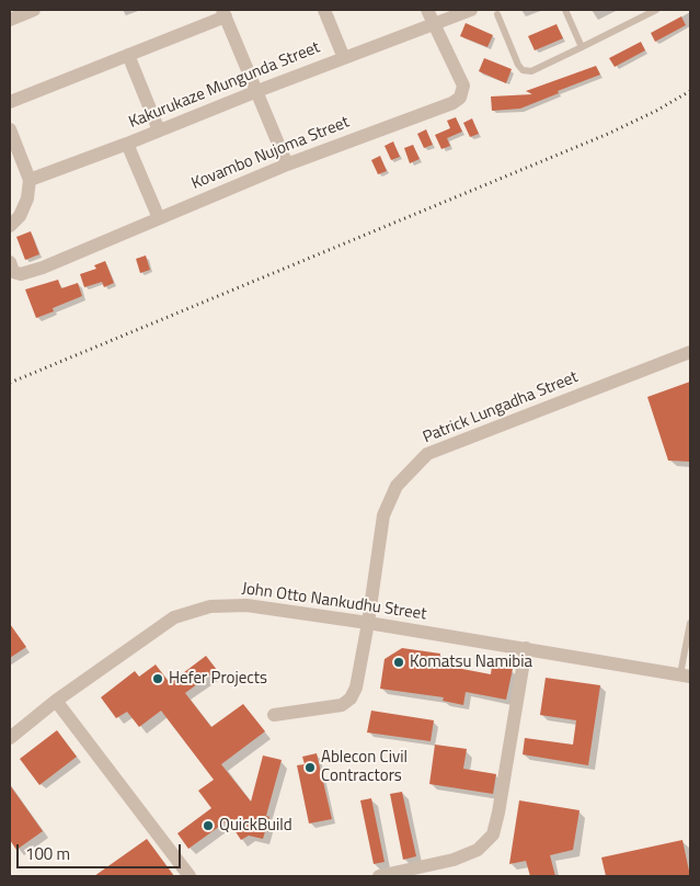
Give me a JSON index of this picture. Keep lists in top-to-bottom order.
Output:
{
  "streets": {
    "street": [
      "Kakurukaze Mungunda Street",
      "Kovambo Nujoma Street",
      "Patrick Lungadha Street",
      "John Otto Nankudhu Street"
    ]
  },
  "crossings": [
    ["Kakurukaze Mungunda Street", "Kovambo Nujoma Street"],
    ["Patrick Lungadha Street", "John Otto Nankudhu Street"]
  ],
  "places": [
    "Komatsu Namibia",
    "Hefer Projects",
    "Ablecon Civil Contractors",
    "QuickBuild"
  ],
  "scale_bar": "100 m"
}
